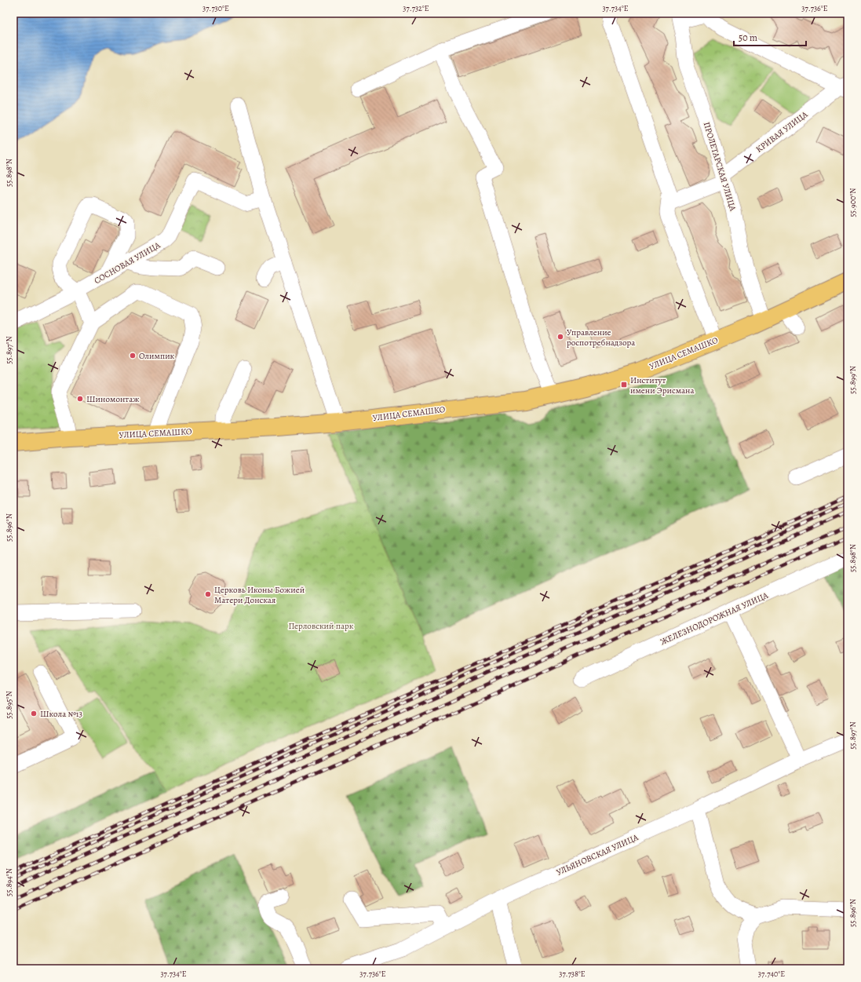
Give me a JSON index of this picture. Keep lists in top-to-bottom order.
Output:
{
  "streets": {
    "main road": ["УЛИЦА СЕМАШКО"],
    "street": [
      "КРИВАЯ УЛИЦА",
      "ПРОЛЕТАРСКАЯ УЛИЦА",
      "СОСНОВАЯ УЛИЦА",
      "ЖЕЛЕЗНОДОРОЖНАЯ УЛИЦА",
      "УЛЬЯНОВСКАЯ УЛИЦА"
    ]
  },
  "crossings": [
    ["КРИВАЯ УЛИЦА", "ПРОЛЕТАРСКАЯ УЛИЦА"],
    ["ПРОЛЕТАРСКАЯ УЛИЦА", "УЛИЦА СЕМАШКО"]
  ],
  "parks": ["Перловский парк"],
  "places": {
    "other": [
      "Управление роспотребнадзора",
      "Олимпик",
      "Шиномонтаж",
      "Церковь Иконы Божией Матери Донская",
      "Школа №13"
    ],
    "transit": ["Институт имени Эрисмана"]
  },
  "scale_bar": "50 m",
  "coordinates": [
    "37.730°E",
    "37.732°E",
    "37.734°E",
    "37.736°E",
    "55.898°N",
    "55.900°N",
    "55.897°N",
    "55.899°N",
    "55.896°N",
    "55.895°N",
    "55.894°N",
    "37.738°E",
    "37.740°E"
  ]
}
